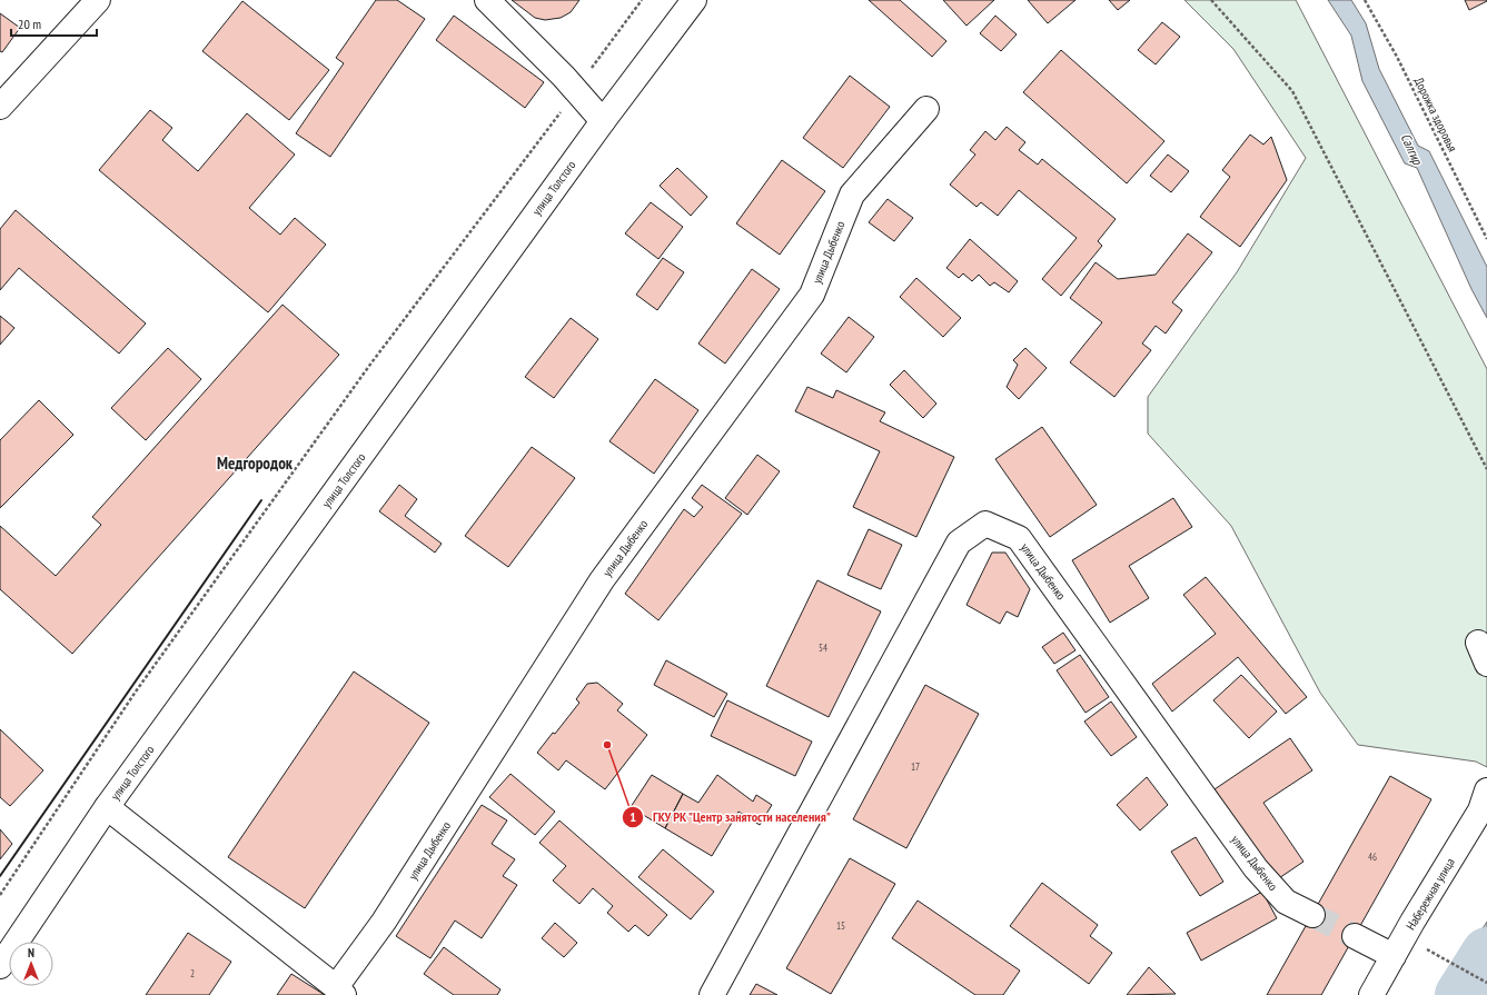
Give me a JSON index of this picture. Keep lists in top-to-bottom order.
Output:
{
  "streets": {
    "street": ["улица Толстого", "улица Дыбенко", "Набережная улица"],
    "path": ["Дорожка здоровья"]
  },
  "districts": ["Медгородок"],
  "water": ["Салгир"],
  "places": ["ГКУ РК \"Центр занятости населения\""],
  "house_numbers": [
    "54",
    "17",
    "46",
    "15",
    "2"
  ],
  "scale_bar": "20 m",
  "north": "top"
}
